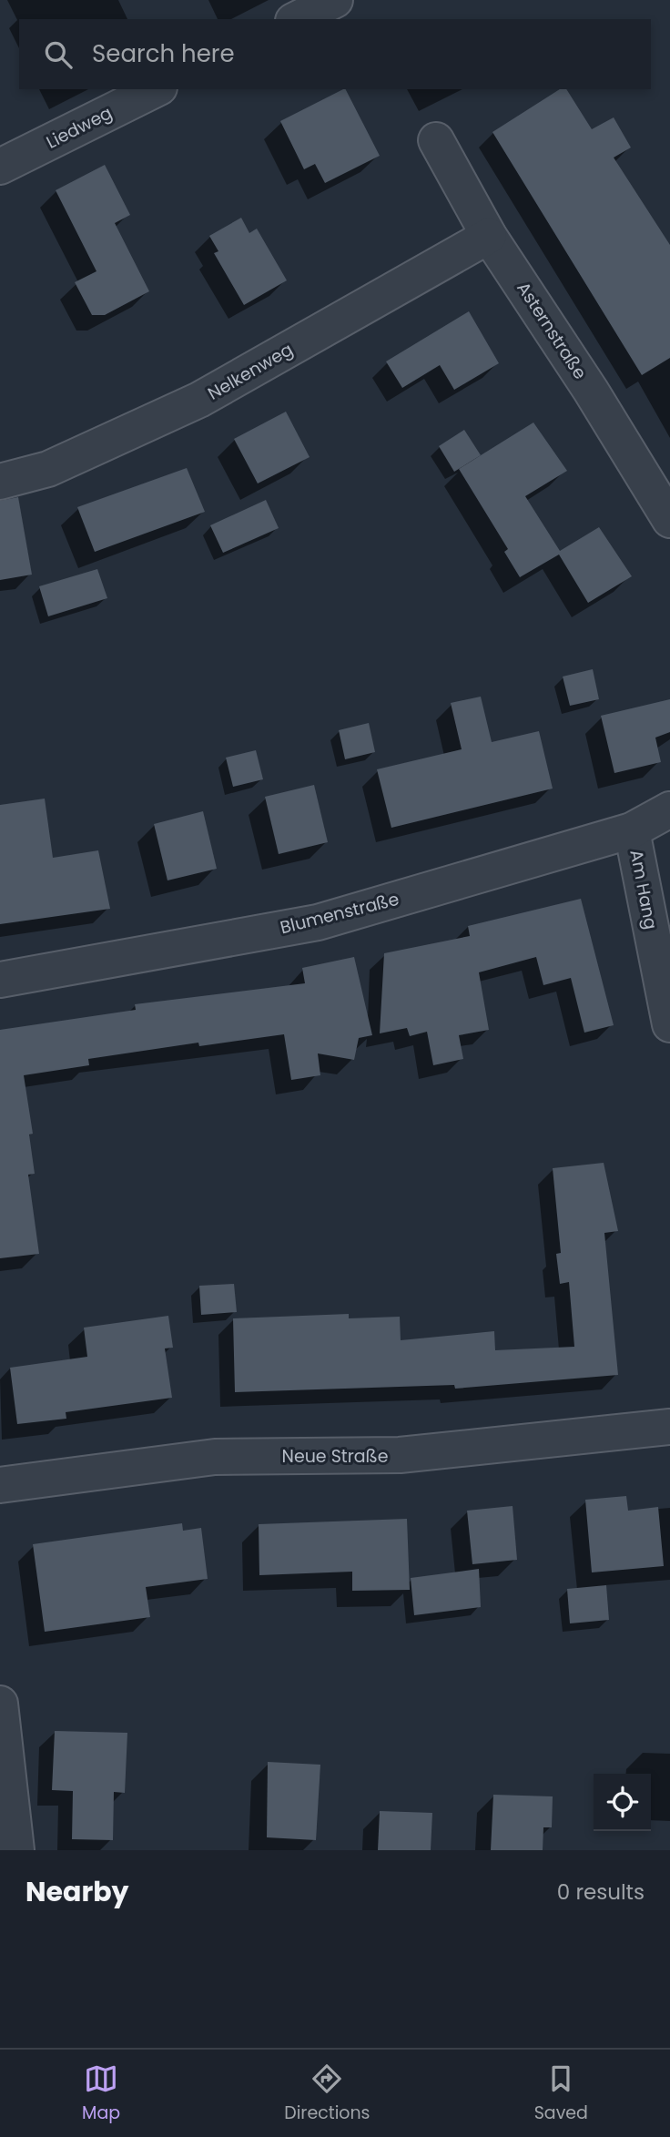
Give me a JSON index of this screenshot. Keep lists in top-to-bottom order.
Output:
{
  "streets": {
    "street": [
      "Liedweg",
      "Asternstraße",
      "Nelkenweg",
      "Am Hang",
      "Blumenstraße",
      "Neue Straße"
    ]
  },
  "crossings": [
    ["Asternstraße", "Nelkenweg"],
    ["Am Hang", "Blumenstraße"]
  ],
  "page": {
    "search": "Search here",
    "heading": ["Nearby", "0 results"],
    "nav": ["Map", "Directions", "Saved"]
  }
}
